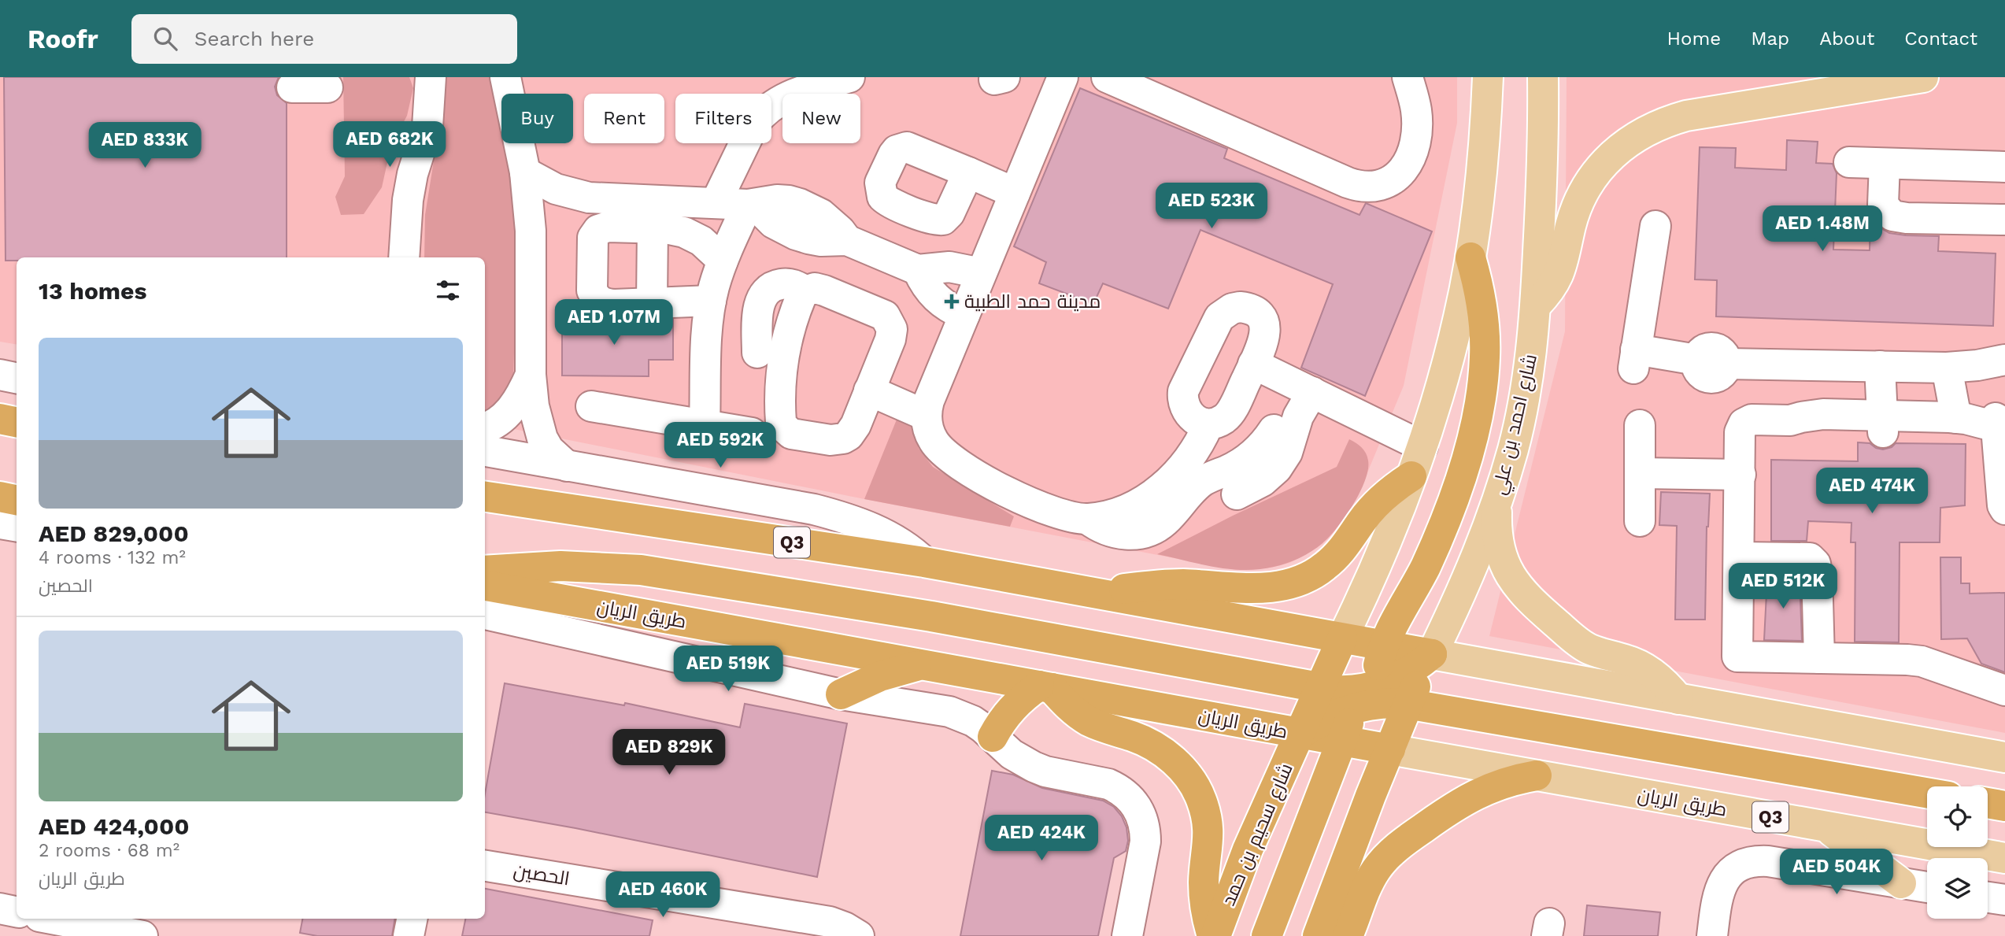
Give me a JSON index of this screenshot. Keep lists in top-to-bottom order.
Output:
{
  "streets": {
    "highway": [
      "شارع احمد بن علي",
      "Q3",
      "طريق الريان",
      "شارع سحيم بن حمد"
    ],
    "street": ["الحصين"]
  },
  "crossings": [
    ["شارع احمد بن علي", "Q3"],
    ["شارع احمد بن علي", "طريق الريان"],
    ["طريق الريان", "شارع سحيم بن حمد"]
  ],
  "places": {
    "health": ["مدينة حمد الطبية"]
  },
  "page": {
    "header": "Roofr",
    "search": "Search here",
    "nav": [
      "Home",
      "Map",
      "About",
      "Contact"
    ],
    "chip": [
      "Buy",
      "Rent",
      "Filters",
      "New"
    ],
    "price": [
      "AED 682K",
      "AED 833K",
      "AED 523K",
      "AED 1.48M",
      "AED 1.07M",
      "AED 592K",
      "AED 474K",
      "AED 512K",
      "AED 519K",
      "AED 829K",
      "AED 424K",
      "AED 504K",
      "AED 460K"
    ],
    "heading": "13 homes",
    "list": [
      {
        "name": "AED 829,000",
        "note": "4 rooms · 132 m² · الحصين"
      },
      {
        "name": "AED 424,000",
        "note": "2 rooms · 68 m² · طريق الريان"
      }
    ]
  }
}
